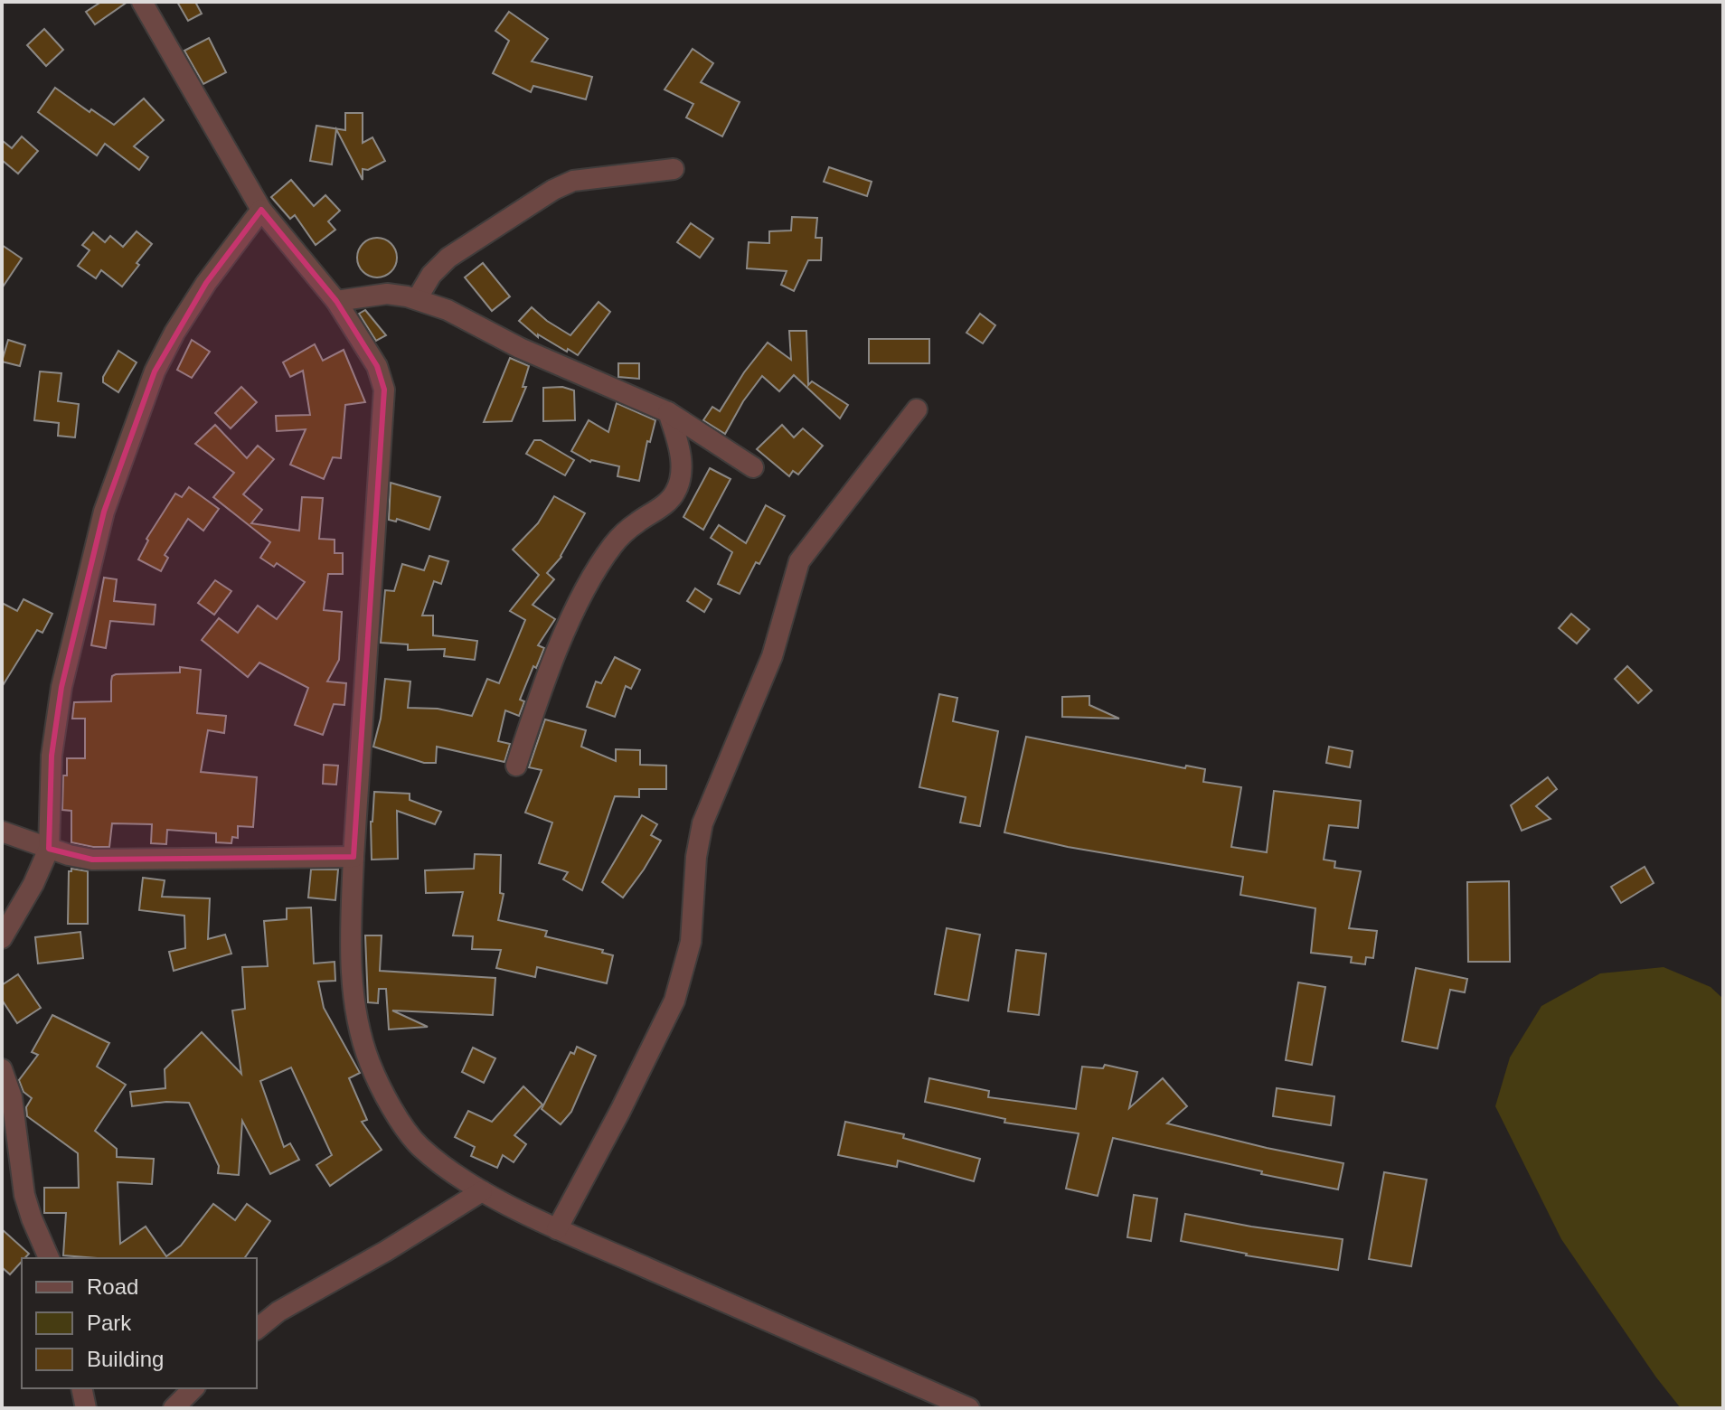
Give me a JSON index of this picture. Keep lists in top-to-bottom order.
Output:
{
  "legend": ["Road", "Park", "Building"]
}
